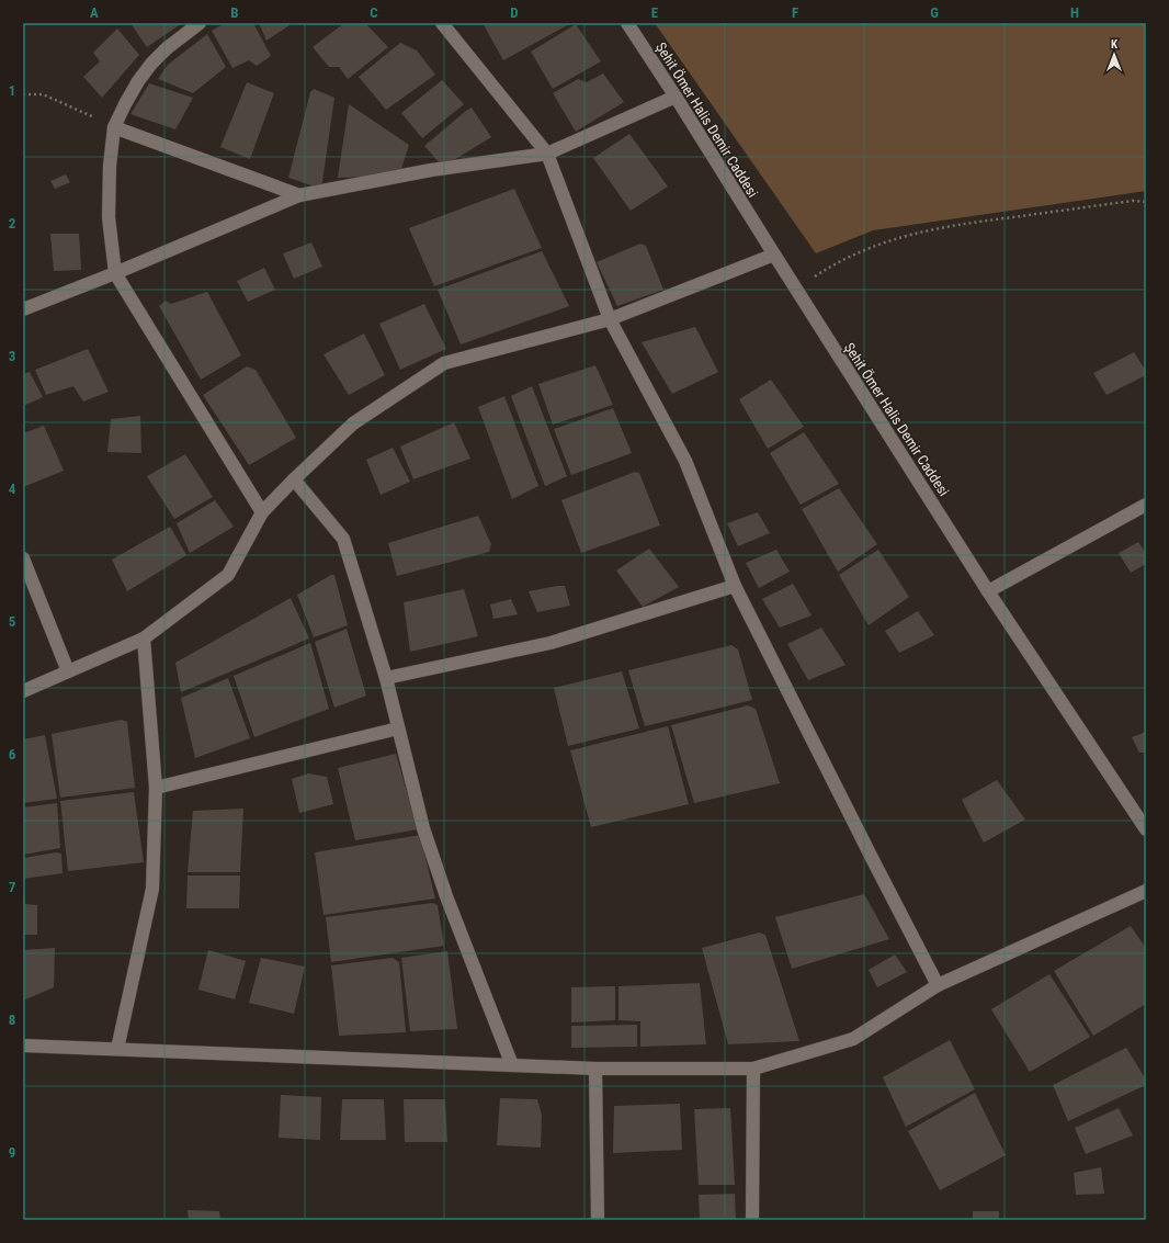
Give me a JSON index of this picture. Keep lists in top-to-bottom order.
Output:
{
  "streets": {
    "street": ["Şehit Ömer Halis Demir Caddesi"]
  },
  "north": "top",
  "grid": {
    "columns": [
      "A",
      "B",
      "C",
      "D",
      "E",
      "F",
      "G",
      "H"
    ],
    "rows": [
      "1",
      "2",
      "3",
      "4",
      "5",
      "6",
      "7",
      "8",
      "9"
    ]
  }
}
